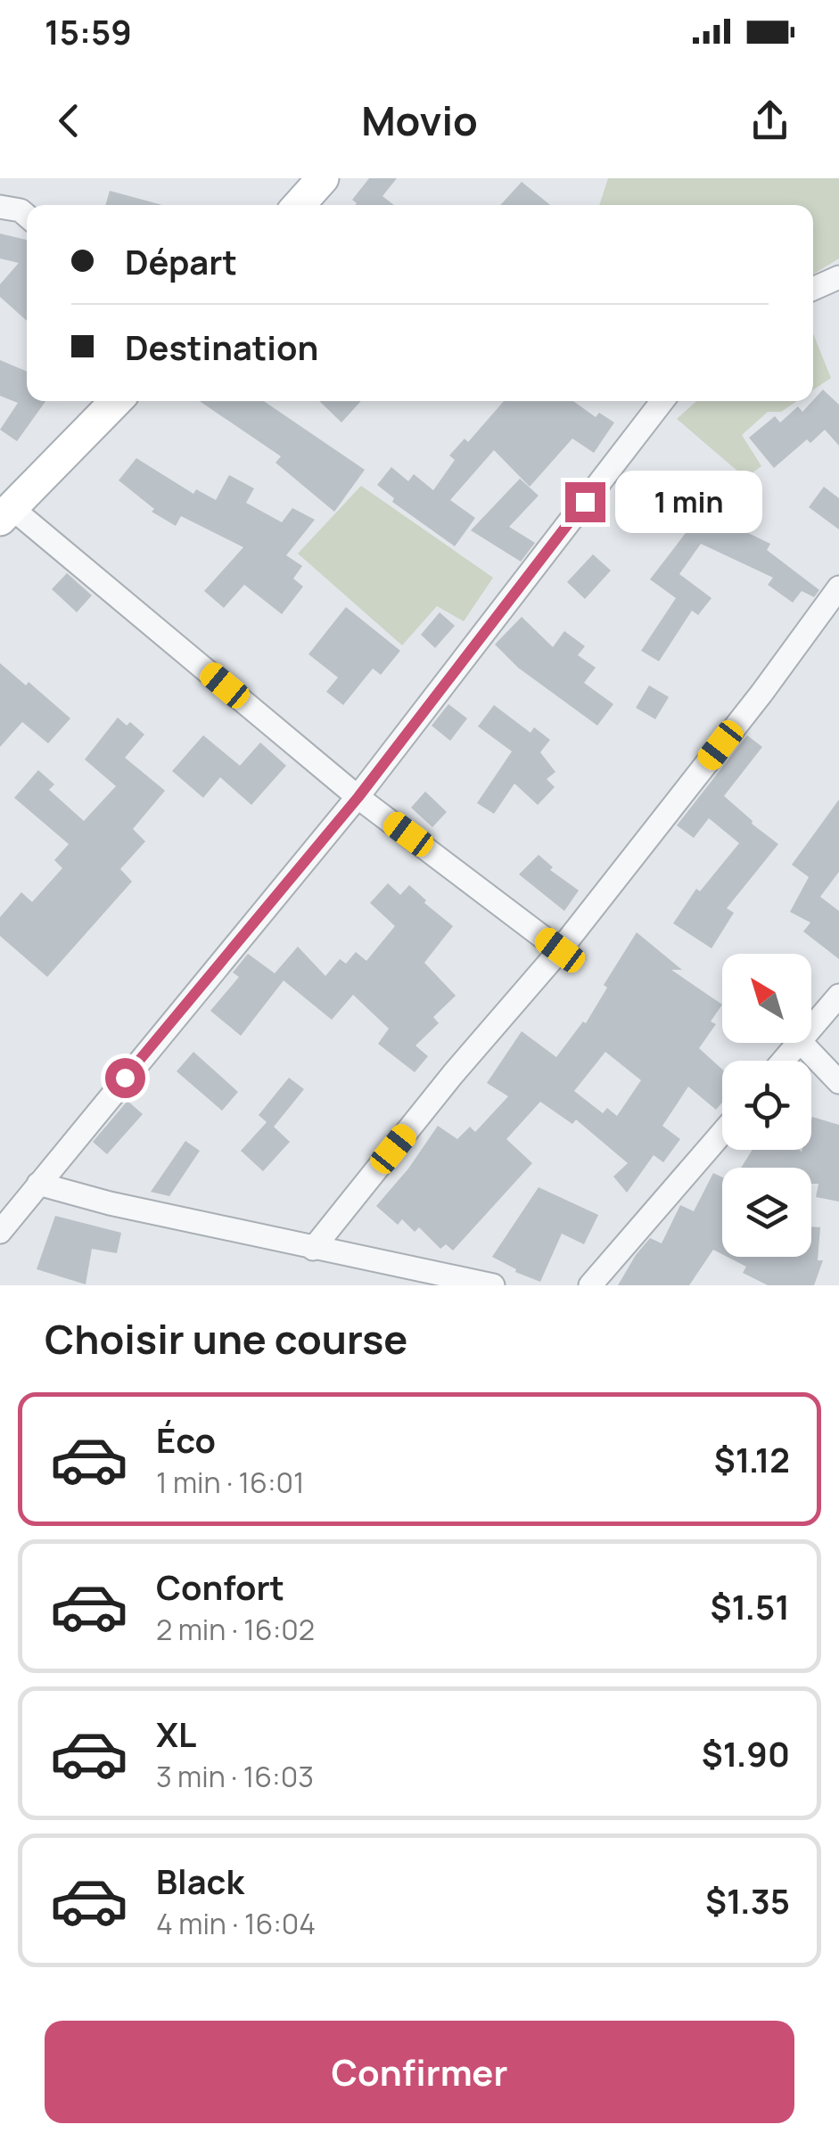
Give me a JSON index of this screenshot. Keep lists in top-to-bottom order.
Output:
{
  "north": "top left",
  "page": {
    "status": "15:59",
    "header": "Movio",
    "banner": ["Départ", "Destination"],
    "bubble": "1 min",
    "heading": "Choisir une course",
    "list": [
      {
        "name": "Éco",
        "note": "1 min · 16:01",
        "value": "$1.12"
      },
      {
        "name": "Confort",
        "note": "2 min · 16:02",
        "value": "$1.51"
      },
      {
        "name": "XL",
        "note": "3 min · 16:03",
        "value": "$1.90"
      },
      {
        "name": "Black",
        "note": "4 min · 16:04",
        "value": "$1.35"
      }
    ],
    "buttons": "Confirmer"
  }
}
